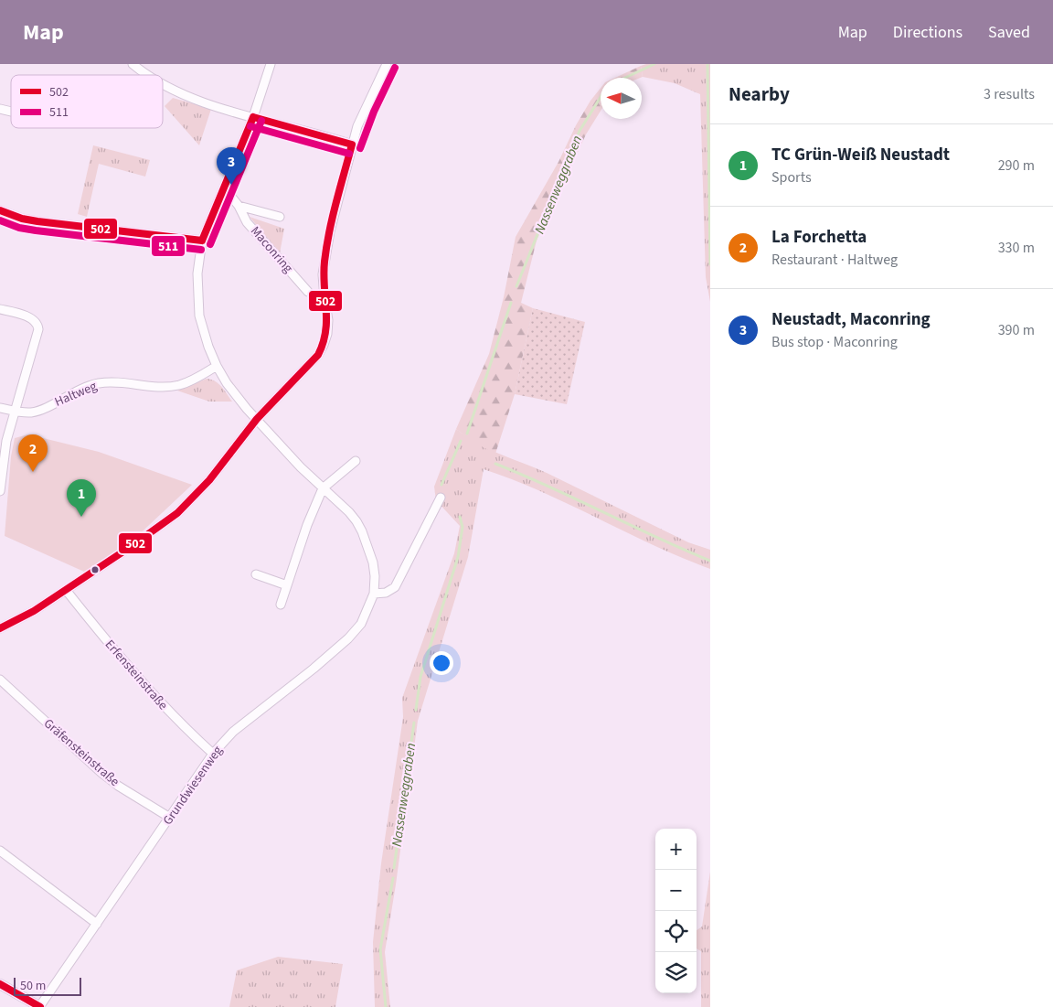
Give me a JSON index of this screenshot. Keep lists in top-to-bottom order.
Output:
{
  "streets": {
    "street": [
      "Maconring",
      "Haltweg",
      "Erfensteinstraße",
      "Gräfensteinstraße",
      "Grundwiesenweg"
    ]
  },
  "crossings": [
    ["Haltweg", "Grundwiesenweg"],
    ["Erfensteinstraße", "Grundwiesenweg"],
    ["Gräfensteinstraße", "Grundwiesenweg"]
  ],
  "water": ["Nassenweggraben"],
  "lines": ["transit line 511", "transit line 502"],
  "legend": ["502", "511"],
  "scale_bar": "50 m",
  "north": "left",
  "page": {
    "header": "Map",
    "nav": ["Map", "Directions", "Saved"],
    "heading": ["Nearby", "3 results"],
    "list": [
      {
        "mark": "1",
        "name": "TC Grün-Weiß Neustadt",
        "note": "Sports",
        "value": "290 m"
      },
      {
        "mark": "2",
        "name": "La Forchetta",
        "note": "Restaurant · Haltweg",
        "value": "330 m"
      },
      {
        "mark": "3",
        "name": "Neustadt, Maconring",
        "note": "Bus stop · Maconring",
        "value": "390 m"
      }
    ],
    "pins": ["3", "2", "1"],
    "map_buttons": ["+", "−"],
    "scale": "50 m"
  }
}
